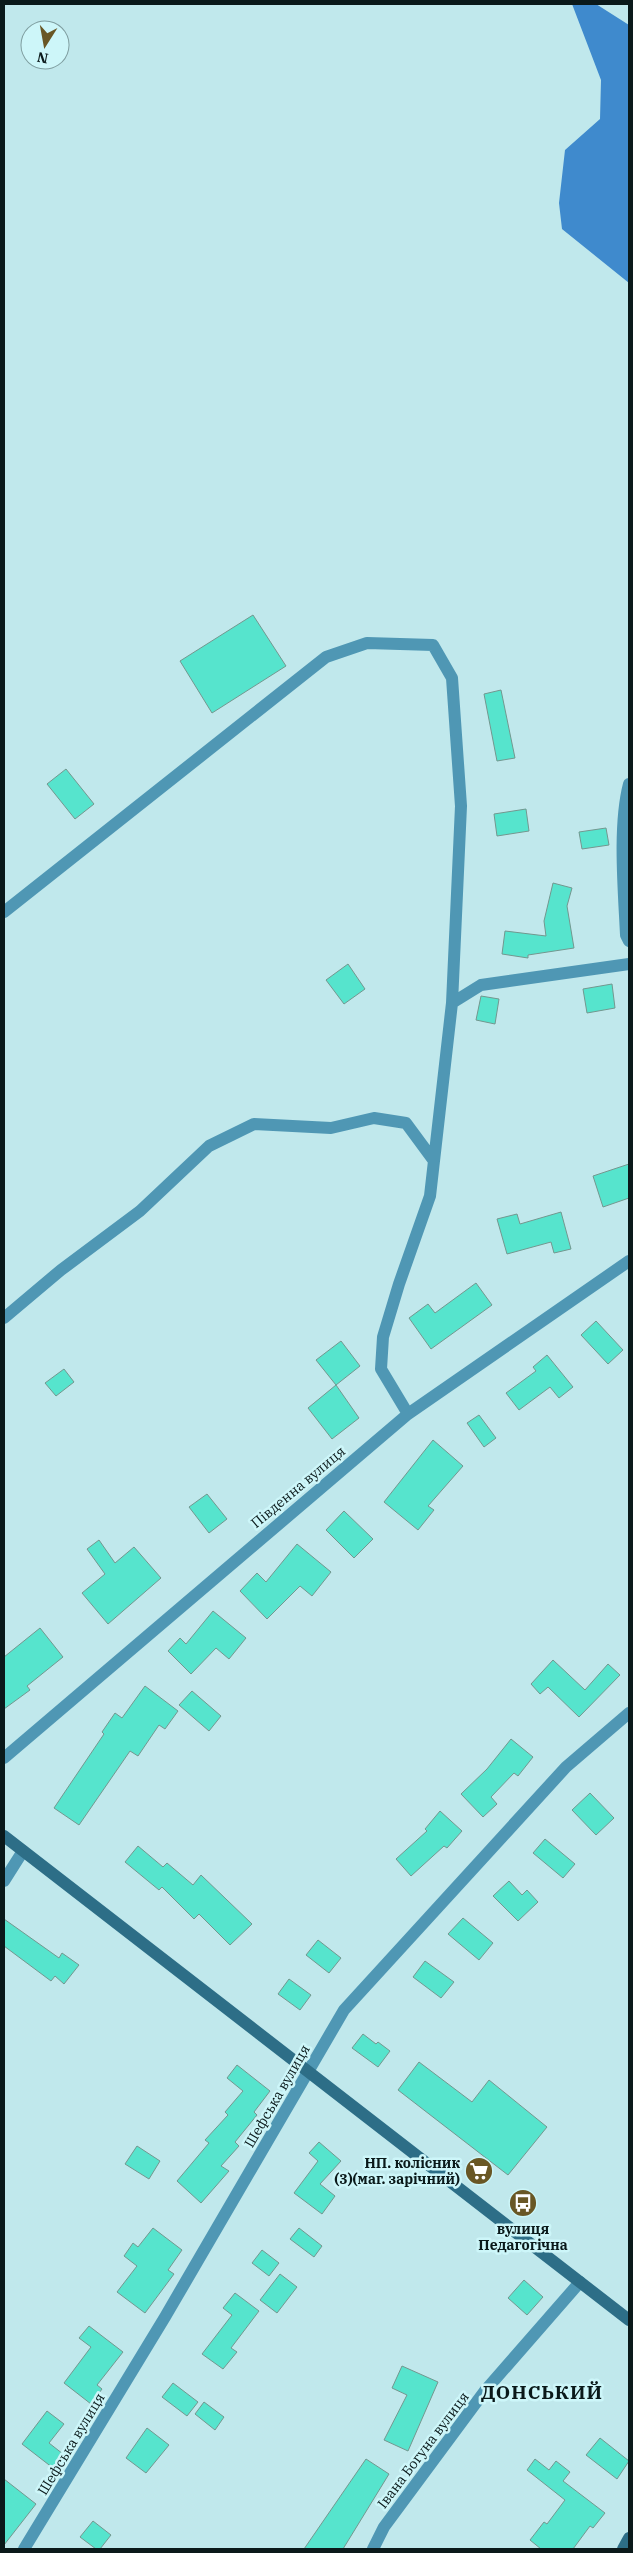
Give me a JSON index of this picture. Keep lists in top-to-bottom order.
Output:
{
  "streets": {
    "street": ["Південна вулиця", "Шефська вулиця", "Івана Богуна вулиця"]
  },
  "districts": ["ДОНСЬКИЙ"],
  "places": {
    "supermarket": ["НП. колісник (3)(маг. зарічний)"],
    "bus stop": ["вулиця Педагогічна"]
  },
  "north": "bottom"
}
